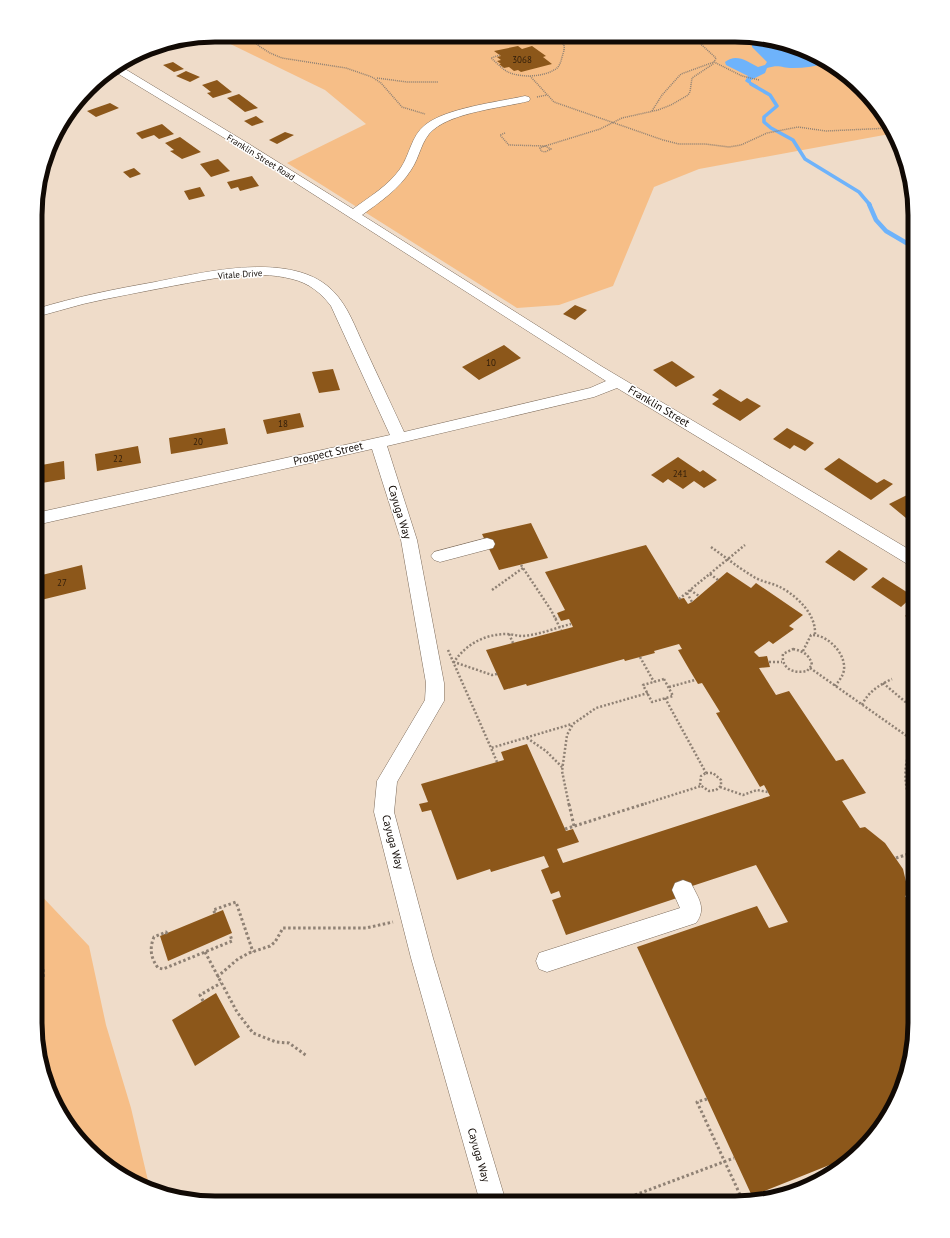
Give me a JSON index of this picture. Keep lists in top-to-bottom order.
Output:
{
  "streets": {
    "street": [
      "Franklin Street Road",
      "Vitale Drive",
      "Franklin Street",
      "Prospect Street",
      "Cayuga Way"
    ]
  },
  "crossings": [
    ["Franklin Street Road", "Franklin Street"],
    ["Vitale Drive", "Prospect Street"],
    ["Franklin Street", "Prospect Street"],
    ["Prospect Street", "Cayuga Way"]
  ],
  "house_numbers": [
    "3068",
    "10",
    "18",
    "20",
    "22",
    "241",
    "27"
  ]
}
